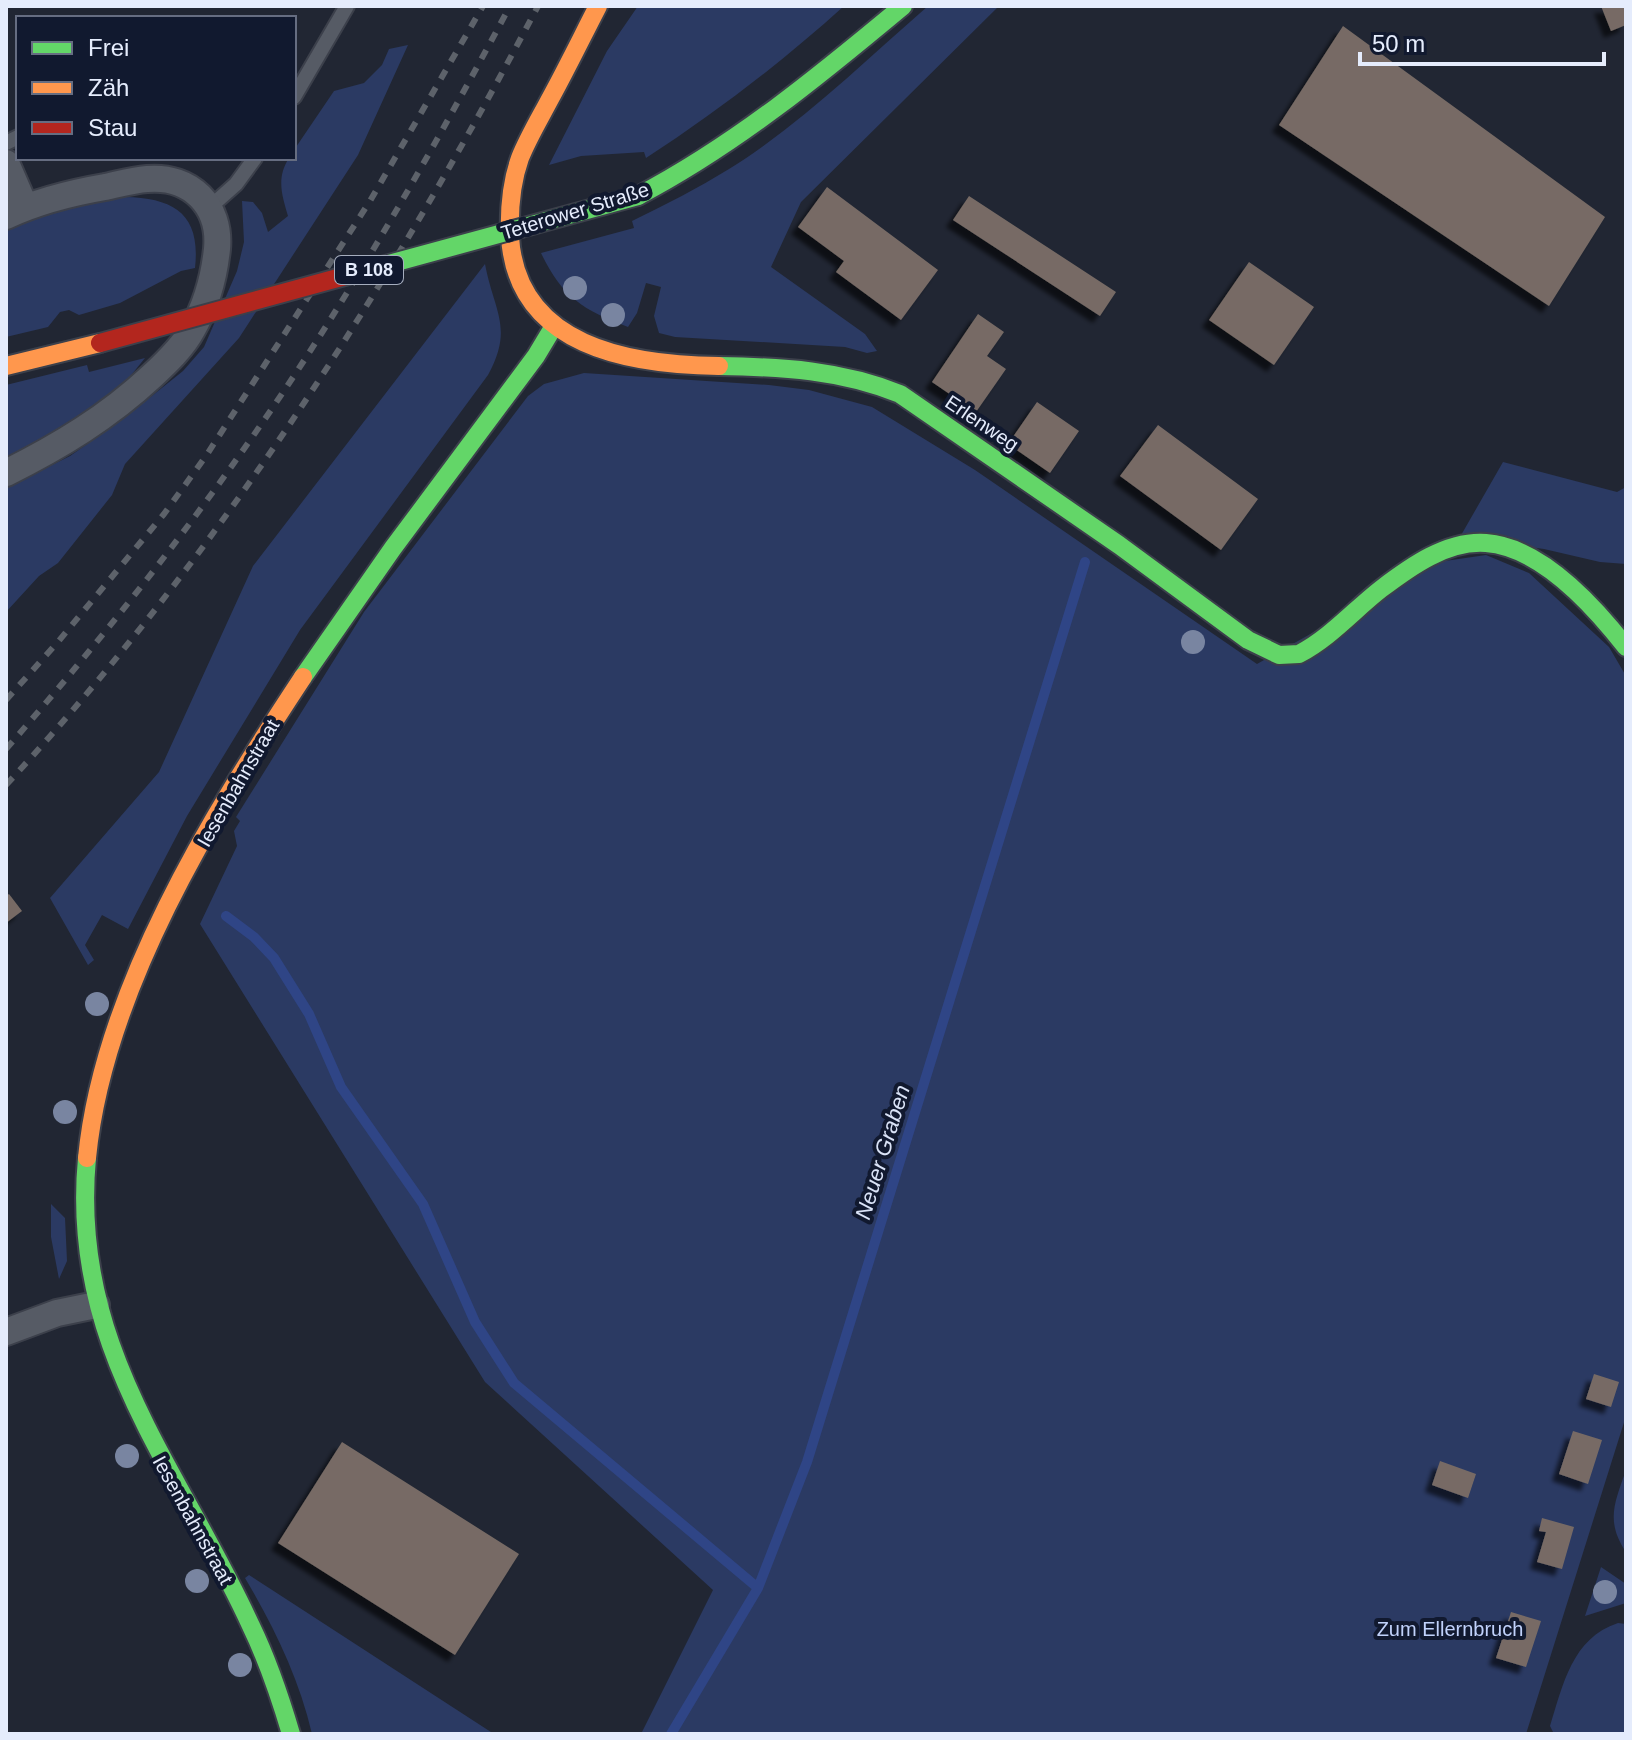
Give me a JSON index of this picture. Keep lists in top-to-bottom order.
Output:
{
  "streets": {
    "street": [
      "Teterower Straße",
      "B 108",
      "Erlenweg",
      "Iesenbahnstraat"
    ]
  },
  "crossings": [
    ["Erlenweg", "Iesenbahnstraat"]
  ],
  "water": ["Neuer Graben"],
  "parks": ["Zum Ellernbruch"],
  "legend": ["Frei", "Zäh", "Stau"],
  "scale_bar": "50 m"
}
